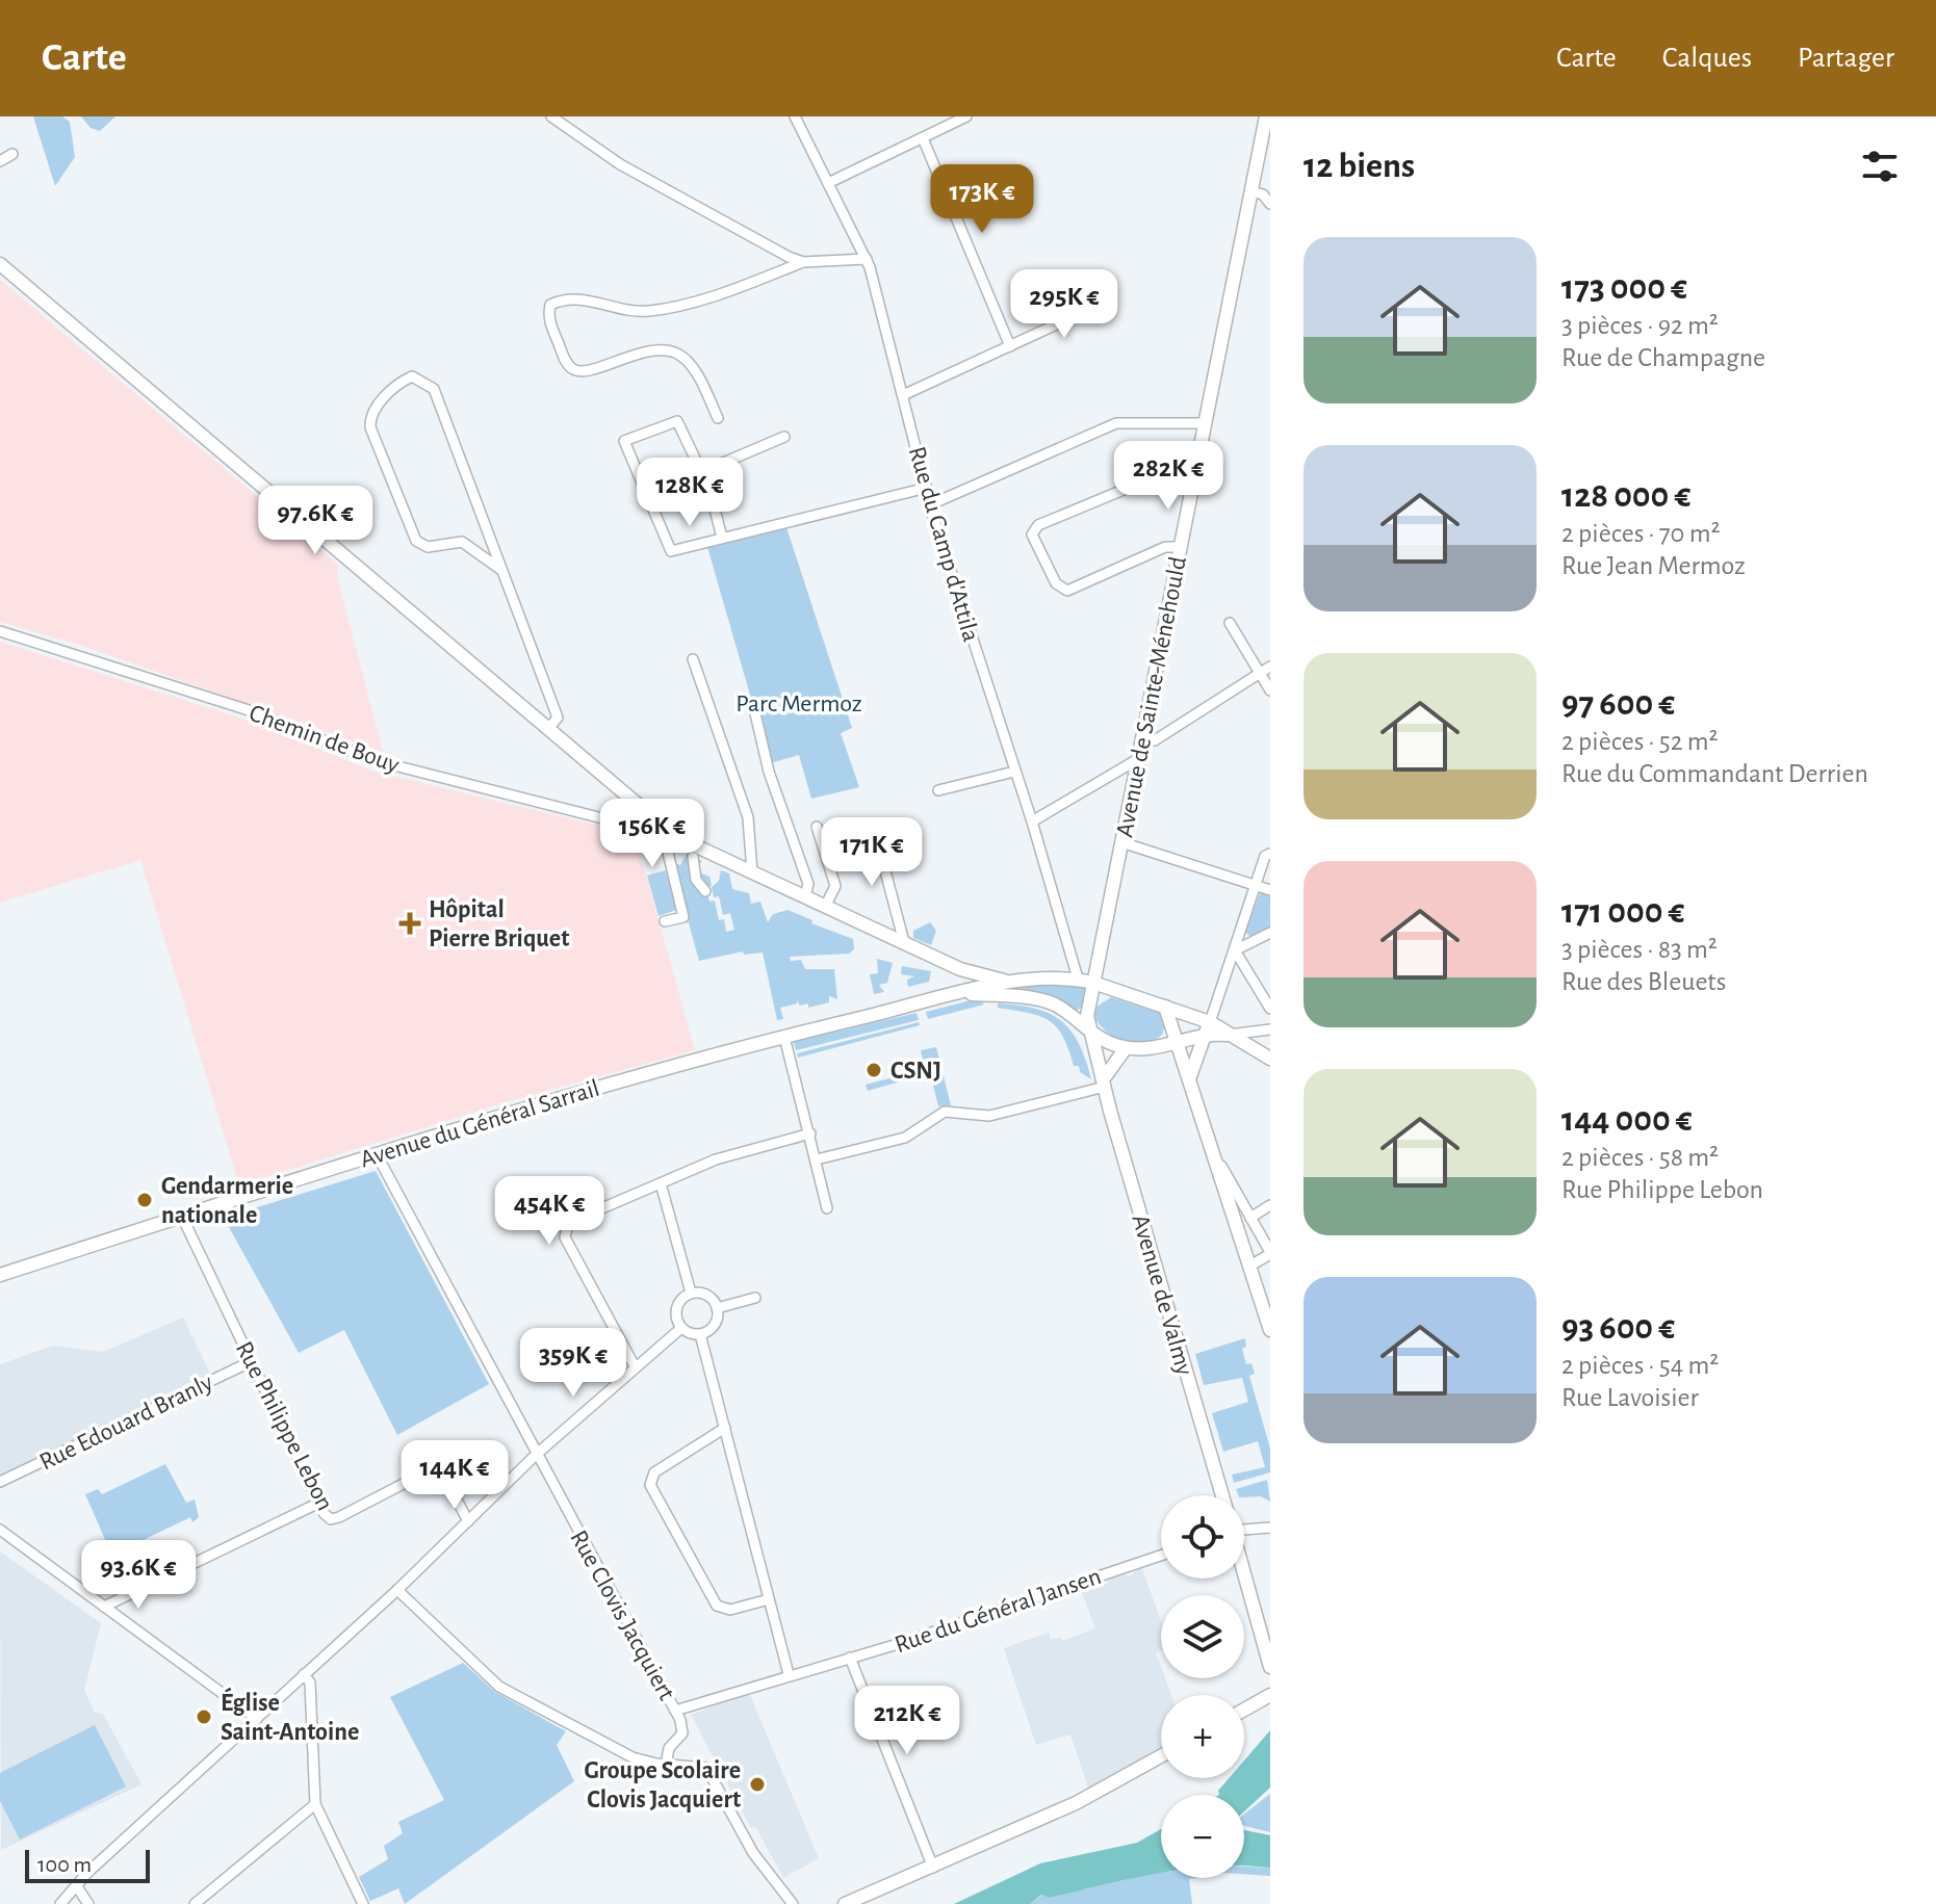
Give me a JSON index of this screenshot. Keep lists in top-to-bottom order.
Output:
{
  "streets": {
    "main road": ["Avenue de Sainte-Ménehould", "Avenue du Général Sarrail", "Avenue de Valmy"],
    "street": [
      "Rue du Camp d'Attila",
      "Chemin de Bouy",
      "Rue Edouard Branly",
      "Rue Philippe Lebon",
      "Rue du Général Jansen",
      "Rue Clovis Jacquiert"
    ]
  },
  "crossings": [
    ["Avenue de Sainte-Ménehould", "Avenue de Valmy"],
    ["Avenue du Général Sarrail", "Rue Philippe Lebon"],
    ["Avenue du Général Sarrail", "Rue Clovis Jacquiert"],
    ["Rue Edouard Branly", "Rue Philippe Lebon"],
    ["Rue du Général Jansen", "Rue Clovis Jacquiert"]
  ],
  "parks": ["Parc Mermoz"],
  "places": {
    "health": ["Hôpital Pierre Briquet"],
    "other": [
      "CSNJ",
      "Gendarmerie nationale",
      "Église Saint-Antoine",
      "Groupe Scolaire Clovis Jacquiert"
    ]
  },
  "scale_bar": "100 m",
  "page": {
    "header": "Carte",
    "nav": ["Carte", "Calques", "Partager"],
    "heading": "12 biens",
    "price": [
      "173K €",
      "295K €",
      "282K €",
      "128K €",
      "97.6K €",
      "156K €",
      "171K €",
      "454K €",
      "359K €",
      "144K €",
      "93.6K €",
      "212K €"
    ],
    "list": [
      {
        "name": "173 000 €",
        "note": "3 pièces · 92 m² · Rue de Champagne"
      },
      {
        "name": "128 000 €",
        "note": "2 pièces · 70 m² · Rue Jean Mermoz"
      },
      {
        "name": "97 600 €",
        "note": "2 pièces · 52 m² · Rue du Commandant Derrien"
      },
      {
        "name": "171 000 €",
        "note": "3 pièces · 83 m² · Rue des Bleuets"
      },
      {
        "name": "144 000 €",
        "note": "2 pièces · 58 m² · Rue Philippe Lebon"
      },
      {
        "name": "93 600 €",
        "note": "2 pièces · 54 m² · Rue Lavoisier"
      }
    ],
    "map_buttons": ["+", "−"],
    "scale": "100 m"
  }
}
